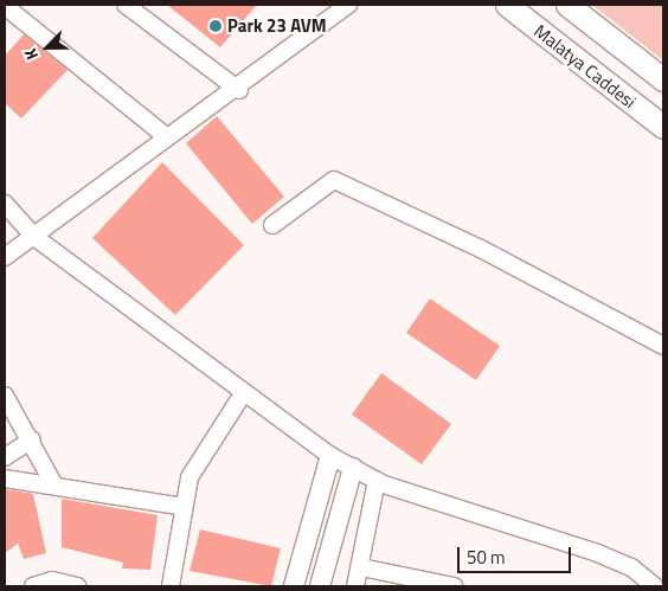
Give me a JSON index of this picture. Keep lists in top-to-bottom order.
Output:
{
  "streets": {
    "highway": ["Malatya Caddesi"]
  },
  "places": ["Park 23 AVM"],
  "scale_bar": "50 m",
  "north": "bottom left"
}
